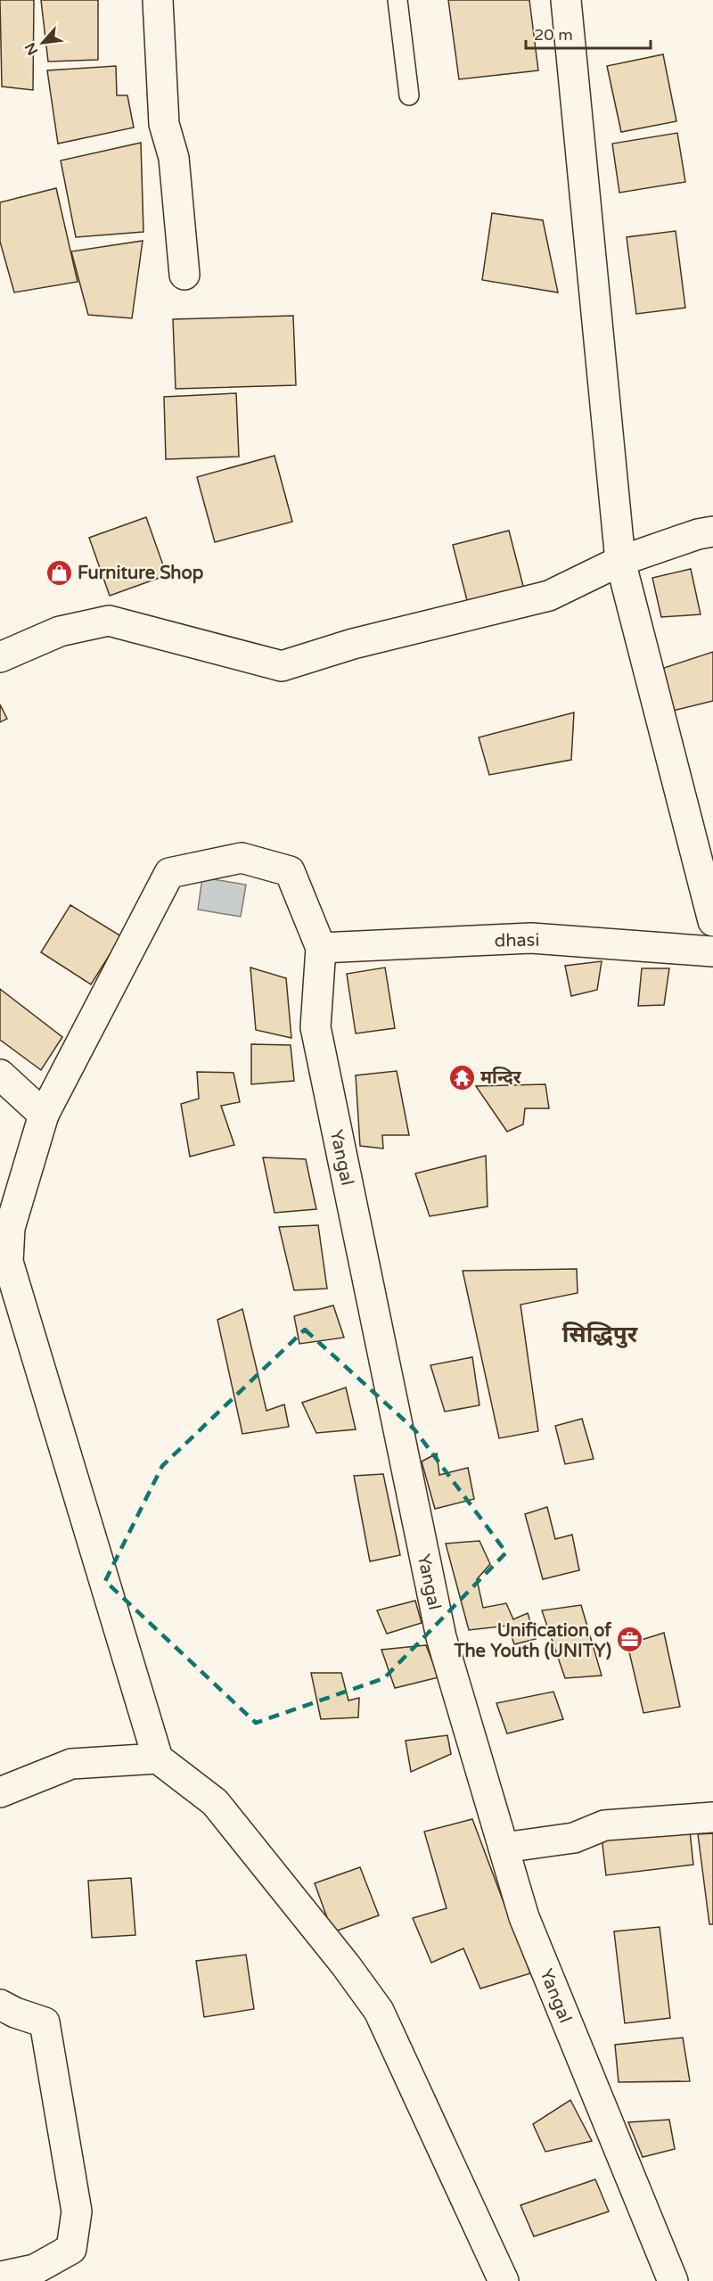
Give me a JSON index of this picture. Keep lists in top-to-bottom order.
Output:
{
  "streets": {
    "street": ["dhasi", "Yangal"]
  },
  "crossings": [
    ["dhasi", "Yangal"]
  ],
  "districts": ["सिद्धिपुर"],
  "places": {
    "shop": ["Furniture Shop"],
    "temple": ["मन्दिर"],
    "office": ["Unification of The Youth (UNITY)"]
  },
  "scale_bar": "20 m",
  "north": "bottom left"
}
